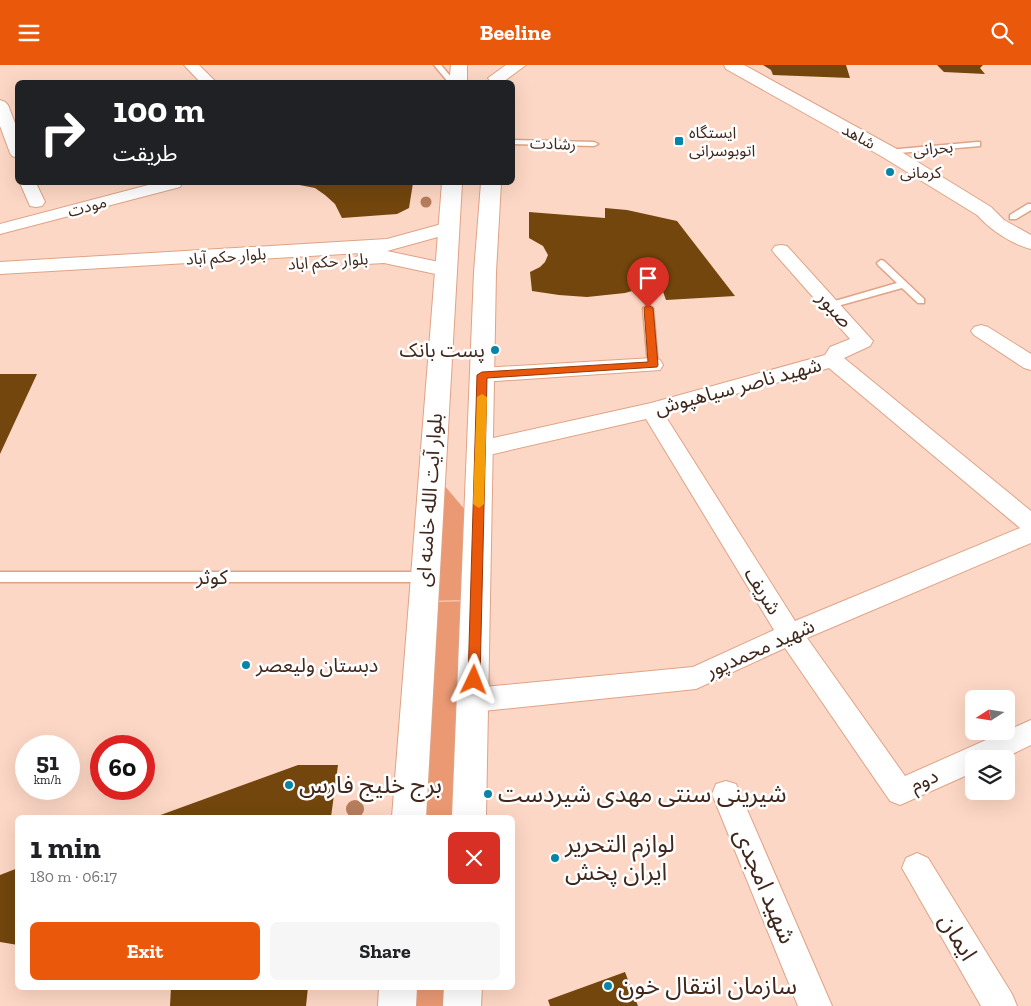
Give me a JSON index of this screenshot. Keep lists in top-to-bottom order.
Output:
{
  "streets": {
    "main road": [
      "شاهد",
      "بلوار حکم آباد",
      "بلوار حکم اباد",
      "بلوار آیت الله خامنه ای"
    ],
    "street": [
      "مودت",
      "صبور",
      "شهید ناصر سیاهپوش",
      "شریف",
      "شهید محمدپور",
      "دوم",
      "شهید امجدی",
      "ایمان"
    ],
    "lane": ["رشادت", "بحرانی", "کوثر"]
  },
  "crossings": [
    ["شاهد", "بحرانی"],
    ["بلوار حکم آباد", "بلوار آیت الله خامنه ای"],
    ["بلوار حکم اباد", "بلوار آیت الله خامنه ای"],
    ["صبور", "شهید ناصر سیاهپوش"],
    ["شهید ناصر سیاهپوش", "شریف"],
    ["بلوار آیت الله خامنه ای", "کوثر"],
    ["شریف", "شهید محمدپور"],
    ["شریف", "دوم"]
  ],
  "places": {
    "transit": ["ایستگاه اتوبوسرانی"],
    "other": [
      "کرمانی",
      "پست بانک",
      "دبستان ولیعصر",
      "برج خلیج فارس",
      "شیرینی سنتی مهدی شیردست",
      "لوازم التحریر ایران پخش",
      "سازمان انتقال خون"
    ]
  },
  "north": "left",
  "page": {
    "header": "Beeline",
    "turn": ["100 m", "طریقت"],
    "speed": "51 km/h",
    "limit": "60",
    "heading": ["1 min", "180 m · 06:17"],
    "buttons": ["Exit", "Share"]
  }
}
